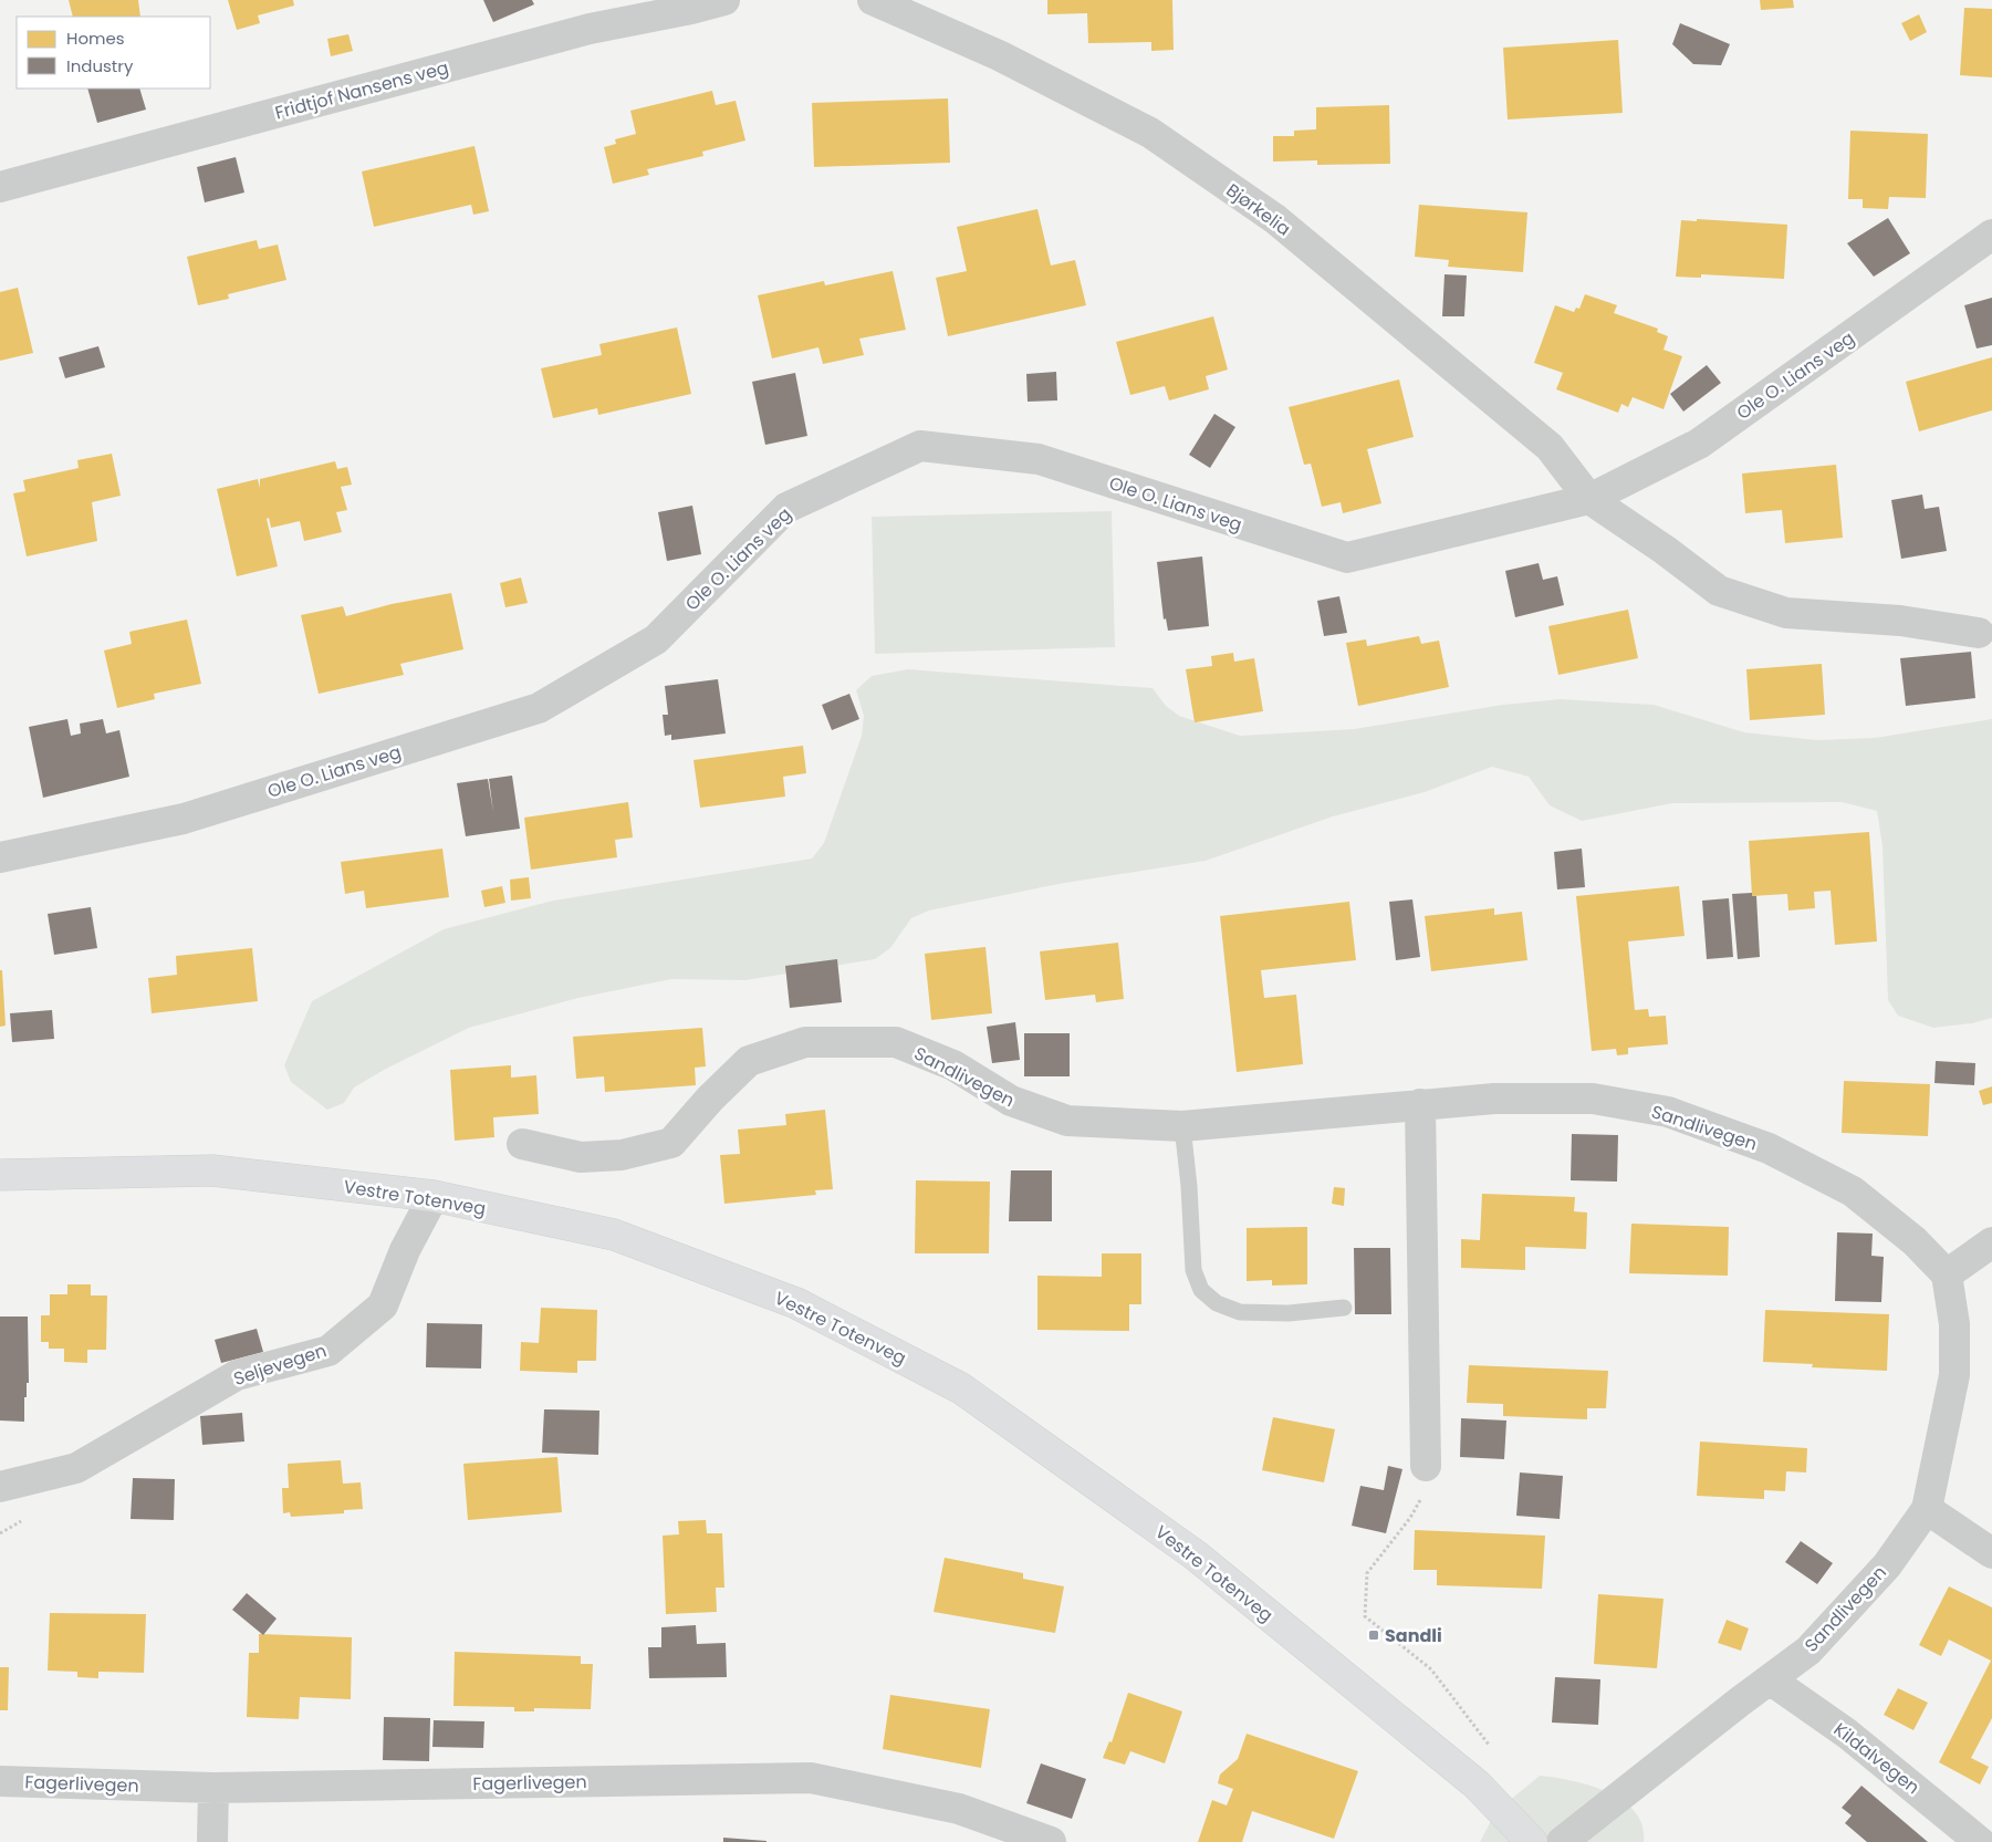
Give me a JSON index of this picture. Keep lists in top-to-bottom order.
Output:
{
  "streets": {
    "main road": ["Vestre Totenveg"],
    "street": [
      "Fridtjof Nansens veg",
      "Bjørkelia",
      "Ole O. Lians veg",
      "Sandlivegen",
      "Seljevegen",
      "Kildalvegen",
      "Fagerlivegen"
    ]
  },
  "crossings": [
    ["Bjørkelia", "Ole O. Lians veg"],
    ["Sandlivegen", "Kildalvegen"],
    ["Vestre Totenveg", "Seljevegen"]
  ],
  "places": {
    "transit": ["Sandli"]
  },
  "legend": ["Homes", "Industry"]
}
